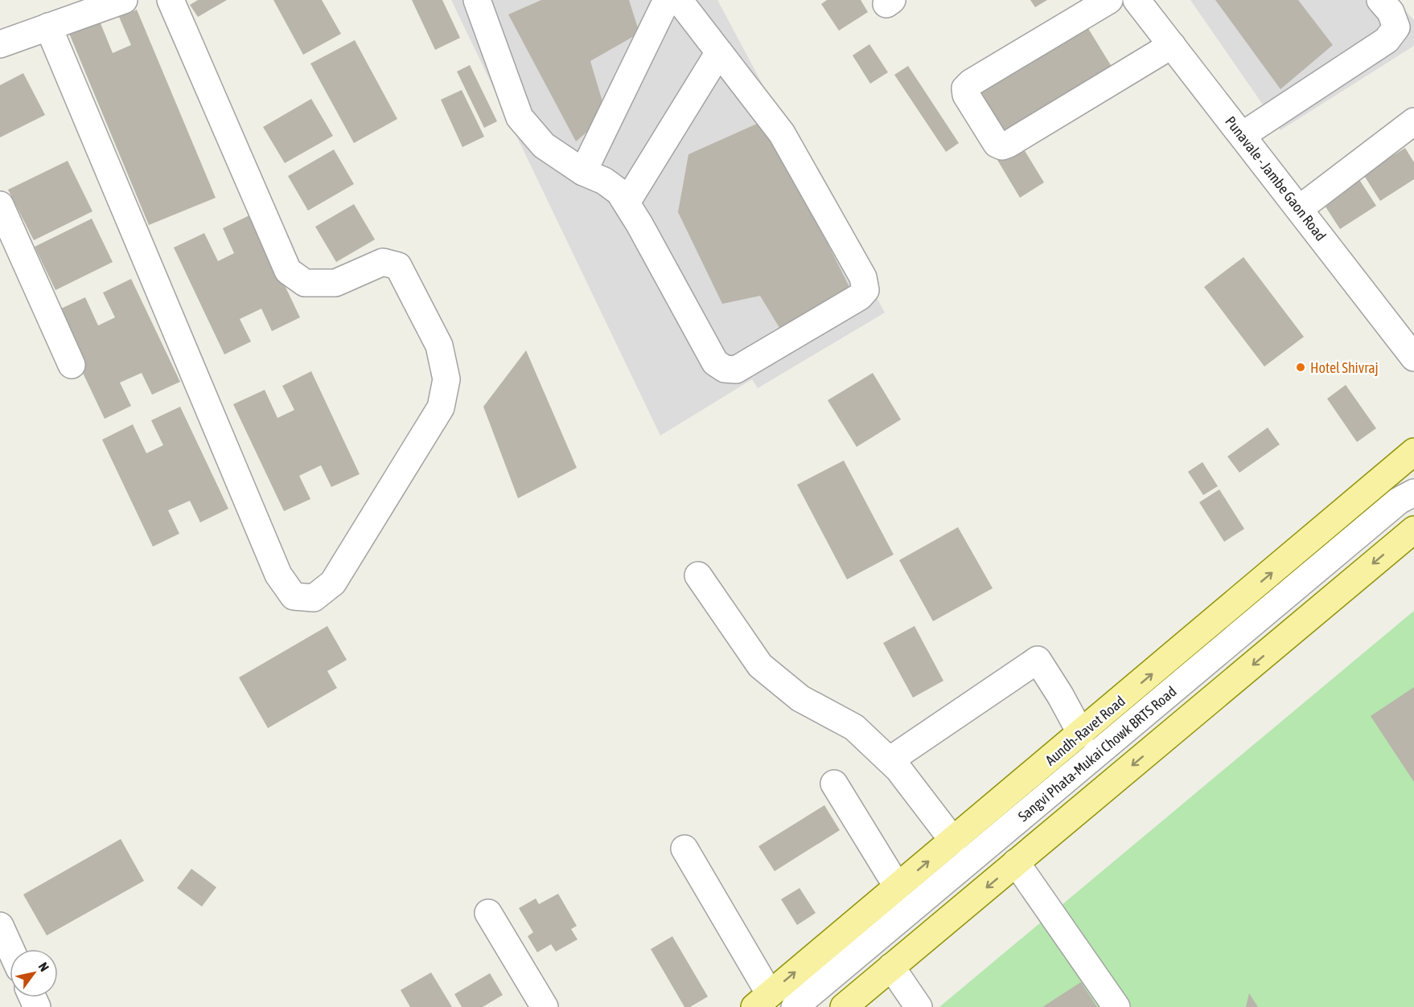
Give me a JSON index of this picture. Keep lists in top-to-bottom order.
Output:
{
  "streets": {
    "main road": ["Aundh-Ravet Road"],
    "street": ["Punavale - Jambe Gaon Road", "Sangvi Phata-Mukai Chowk BRTS Road"]
  },
  "places": ["Hotel Shivraj"],
  "north": "top right"
}
